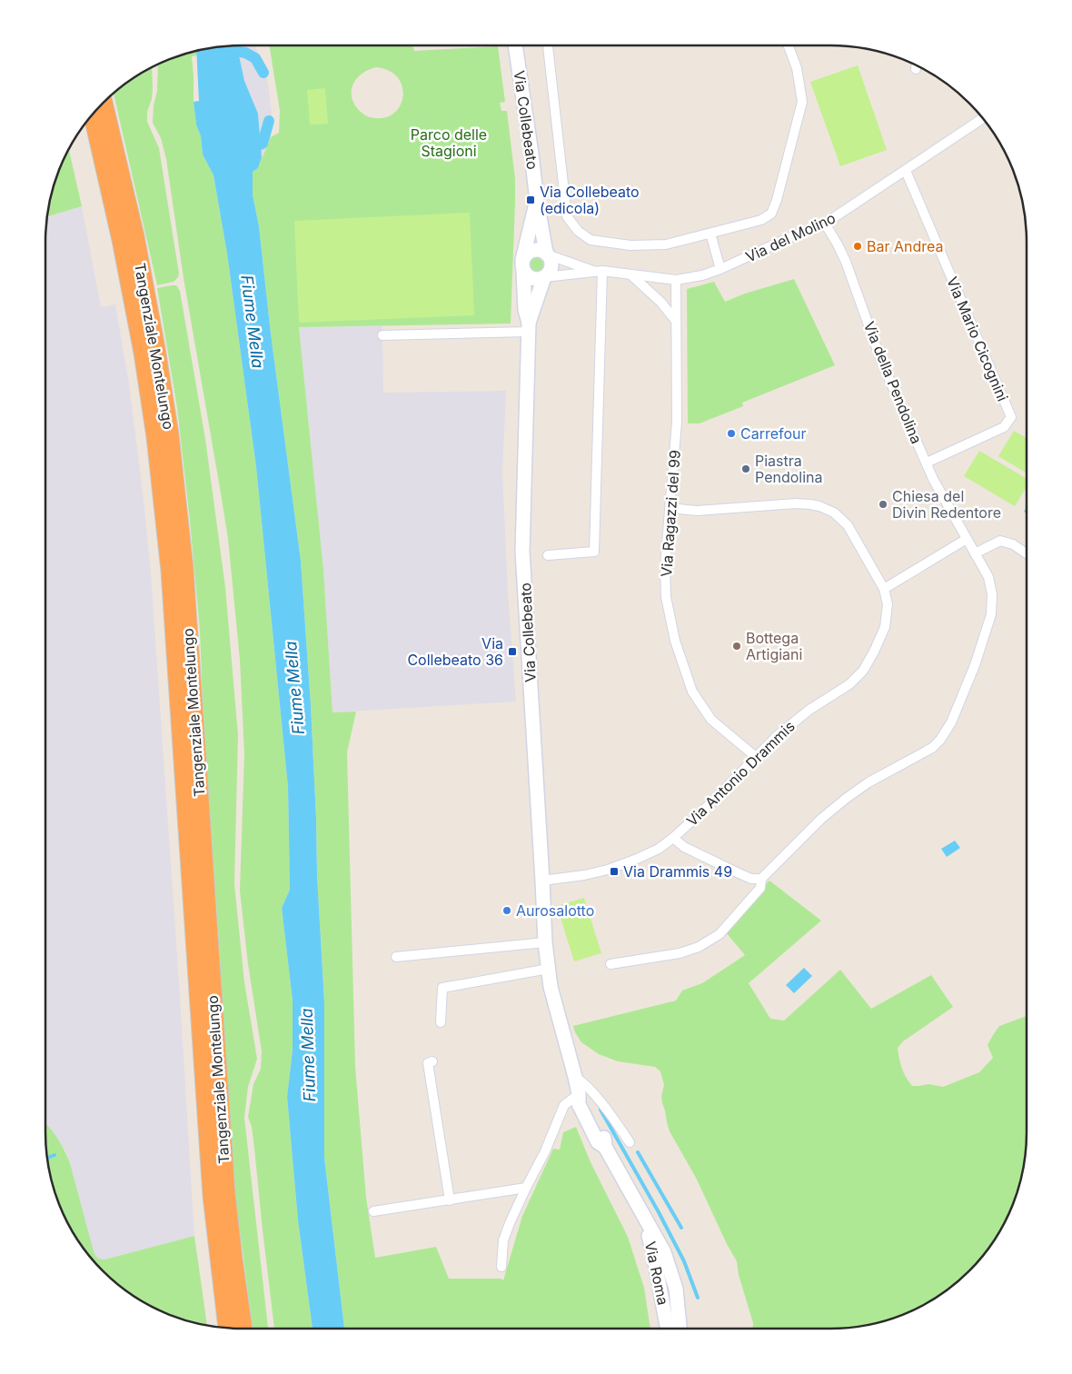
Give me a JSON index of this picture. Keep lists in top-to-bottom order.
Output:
{
  "streets": {
    "highway": ["Tangenziale Montelungo"],
    "street": [
      "Via Collebeato",
      "Via del Molino",
      "Via Mario Cicognini",
      "Via della Pendolina",
      "Via Ragazzi del 99",
      "Via Antonio Drammis",
      "Via Roma"
    ]
  },
  "crossings": [
    ["Via Collebeato", "Via del Molino"],
    ["Via Collebeato", "Via Antonio Drammis"],
    ["Via Collebeato", "Via Roma"],
    ["Via del Molino", "Via Mario Cicognini"],
    ["Via del Molino", "Via della Pendolina"],
    ["Via del Molino", "Via Ragazzi del 99"],
    ["Via Mario Cicognini", "Via della Pendolina"],
    ["Via Ragazzi del 99", "Via Antonio Drammis"]
  ],
  "water": ["Fiume Mella"],
  "parks": ["Parco delle Stagioni"],
  "places": {
    "transit": ["Via Collebeato (edicola)", "Via Collebeato 36", "Via Drammis 49"],
    "other": [
      "Bar Andrea",
      "Carrefour",
      "Piastra Pendolina",
      "Chiesa del Divin Redentore",
      "Bottega Artigiani",
      "Aurosalotto"
    ]
  }
}
